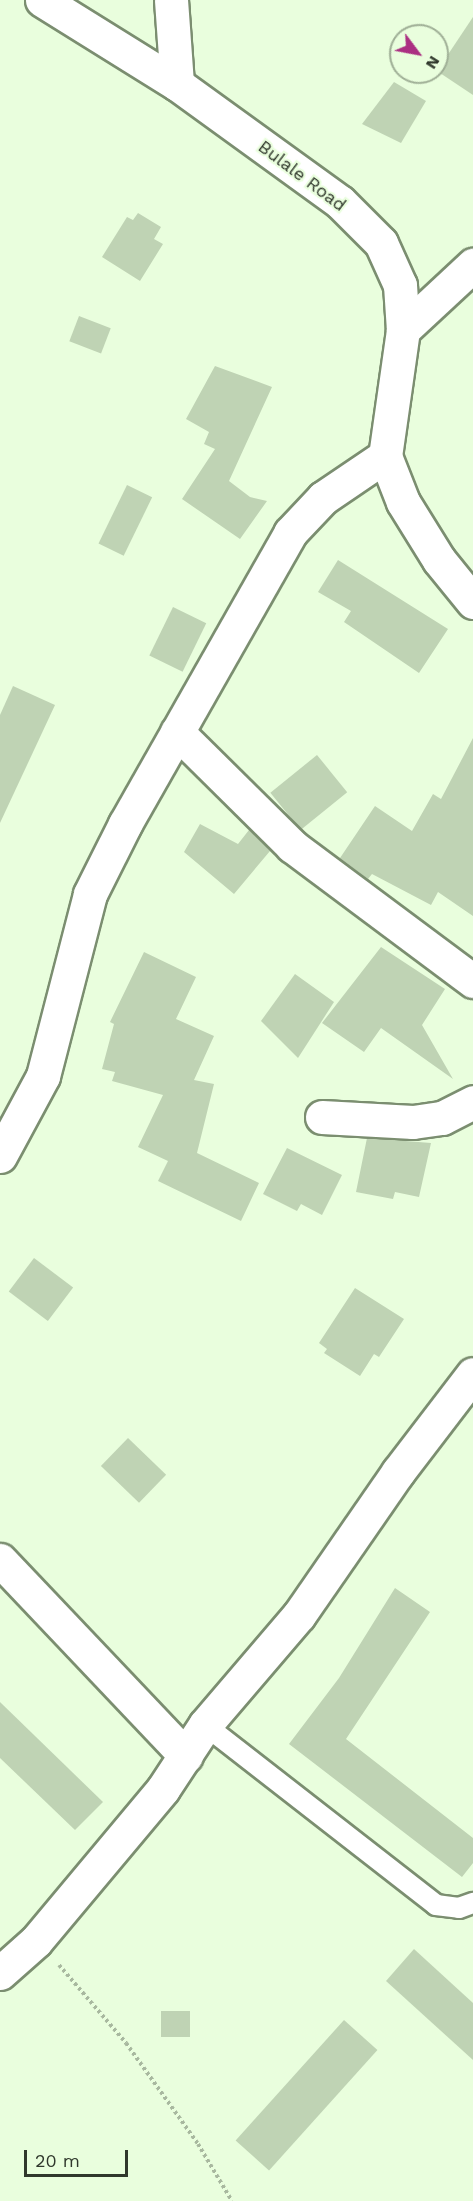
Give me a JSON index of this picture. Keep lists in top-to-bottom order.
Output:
{
  "streets": {
    "street": ["Bulale Road"]
  },
  "scale_bar": "20 m",
  "north": "bottom right"
}
